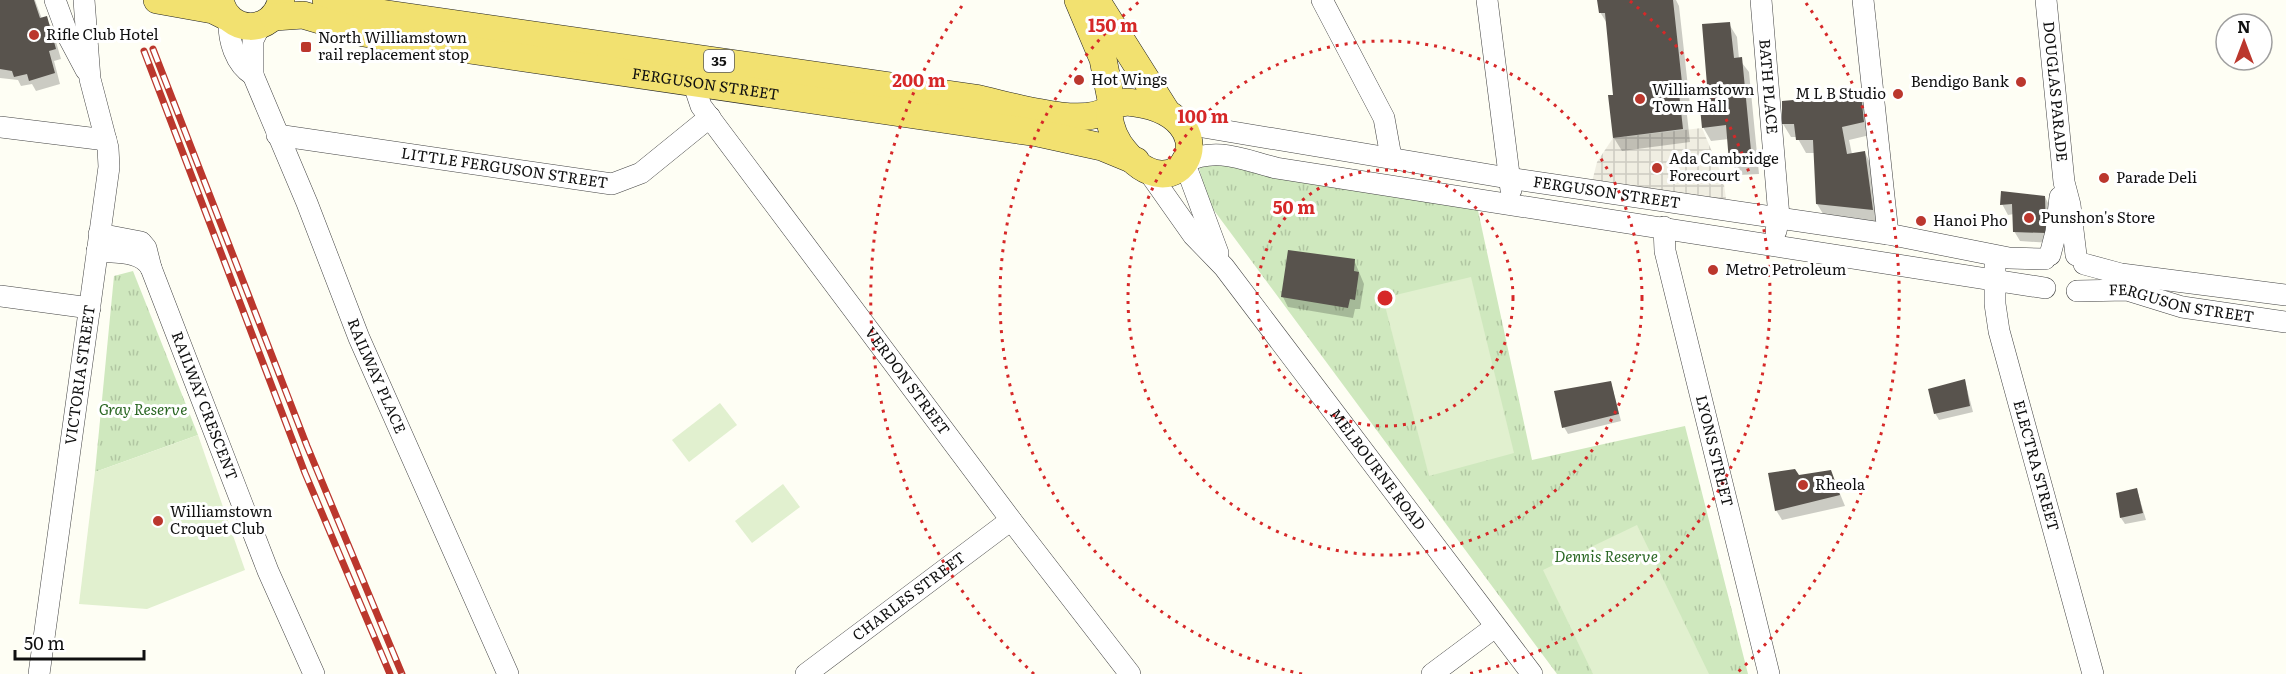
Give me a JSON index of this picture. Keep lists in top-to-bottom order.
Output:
{
  "streets": {
    "main road": ["35", "FERGUSON STREET"],
    "street": [
      "BATH PLACE",
      "DOUGLAS PARADE",
      "LITTLE FERGUSON STREET",
      "VICTORIA STREET",
      "RAILWAY PLACE",
      "VERDON STREET",
      "RAILWAY CRESCENT",
      "LYONS STREET",
      "ELECTRA STREET",
      "MELBOURNE ROAD",
      "CHARLES STREET"
    ]
  },
  "crossings": [
    ["35", "FERGUSON STREET"],
    ["35", "DOUGLAS PARADE"],
    ["35", "RAILWAY PLACE"],
    ["35", "MELBOURNE ROAD"],
    ["FERGUSON STREET", "BATH PLACE"],
    ["FERGUSON STREET", "DOUGLAS PARADE"],
    ["FERGUSON STREET", "RAILWAY PLACE"],
    ["FERGUSON STREET", "VERDON STREET"],
    ["FERGUSON STREET", "LYONS STREET"],
    ["FERGUSON STREET", "ELECTRA STREET"],
    ["FERGUSON STREET", "MELBOURNE ROAD"],
    ["LITTLE FERGUSON STREET", "RAILWAY PLACE"],
    ["LITTLE FERGUSON STREET", "VERDON STREET"],
    ["VICTORIA STREET", "RAILWAY CRESCENT"],
    ["VERDON STREET", "CHARLES STREET"]
  ],
  "parks": ["Gray Reserve", "Dennis Reserve"],
  "places": {
    "other": [
      "Rifle Club Hotel",
      "Hot Wings",
      "Bendigo Bank",
      "M L B Studio",
      "Williamstown Town Hall",
      "Ada Cambridge Forecourt",
      "Parade Deli",
      "Punshon's Store",
      "Hanoi Pho",
      "Metro Petroleum",
      "Rheola",
      "Williamstown Croquet Club"
    ],
    "transit": ["North Williamstown rail replacement stop"]
  },
  "scale_bar": "50 m",
  "north": "top",
  "rings": [
    "150 m",
    "200 m",
    "100 m",
    "50 m"
  ]
}
